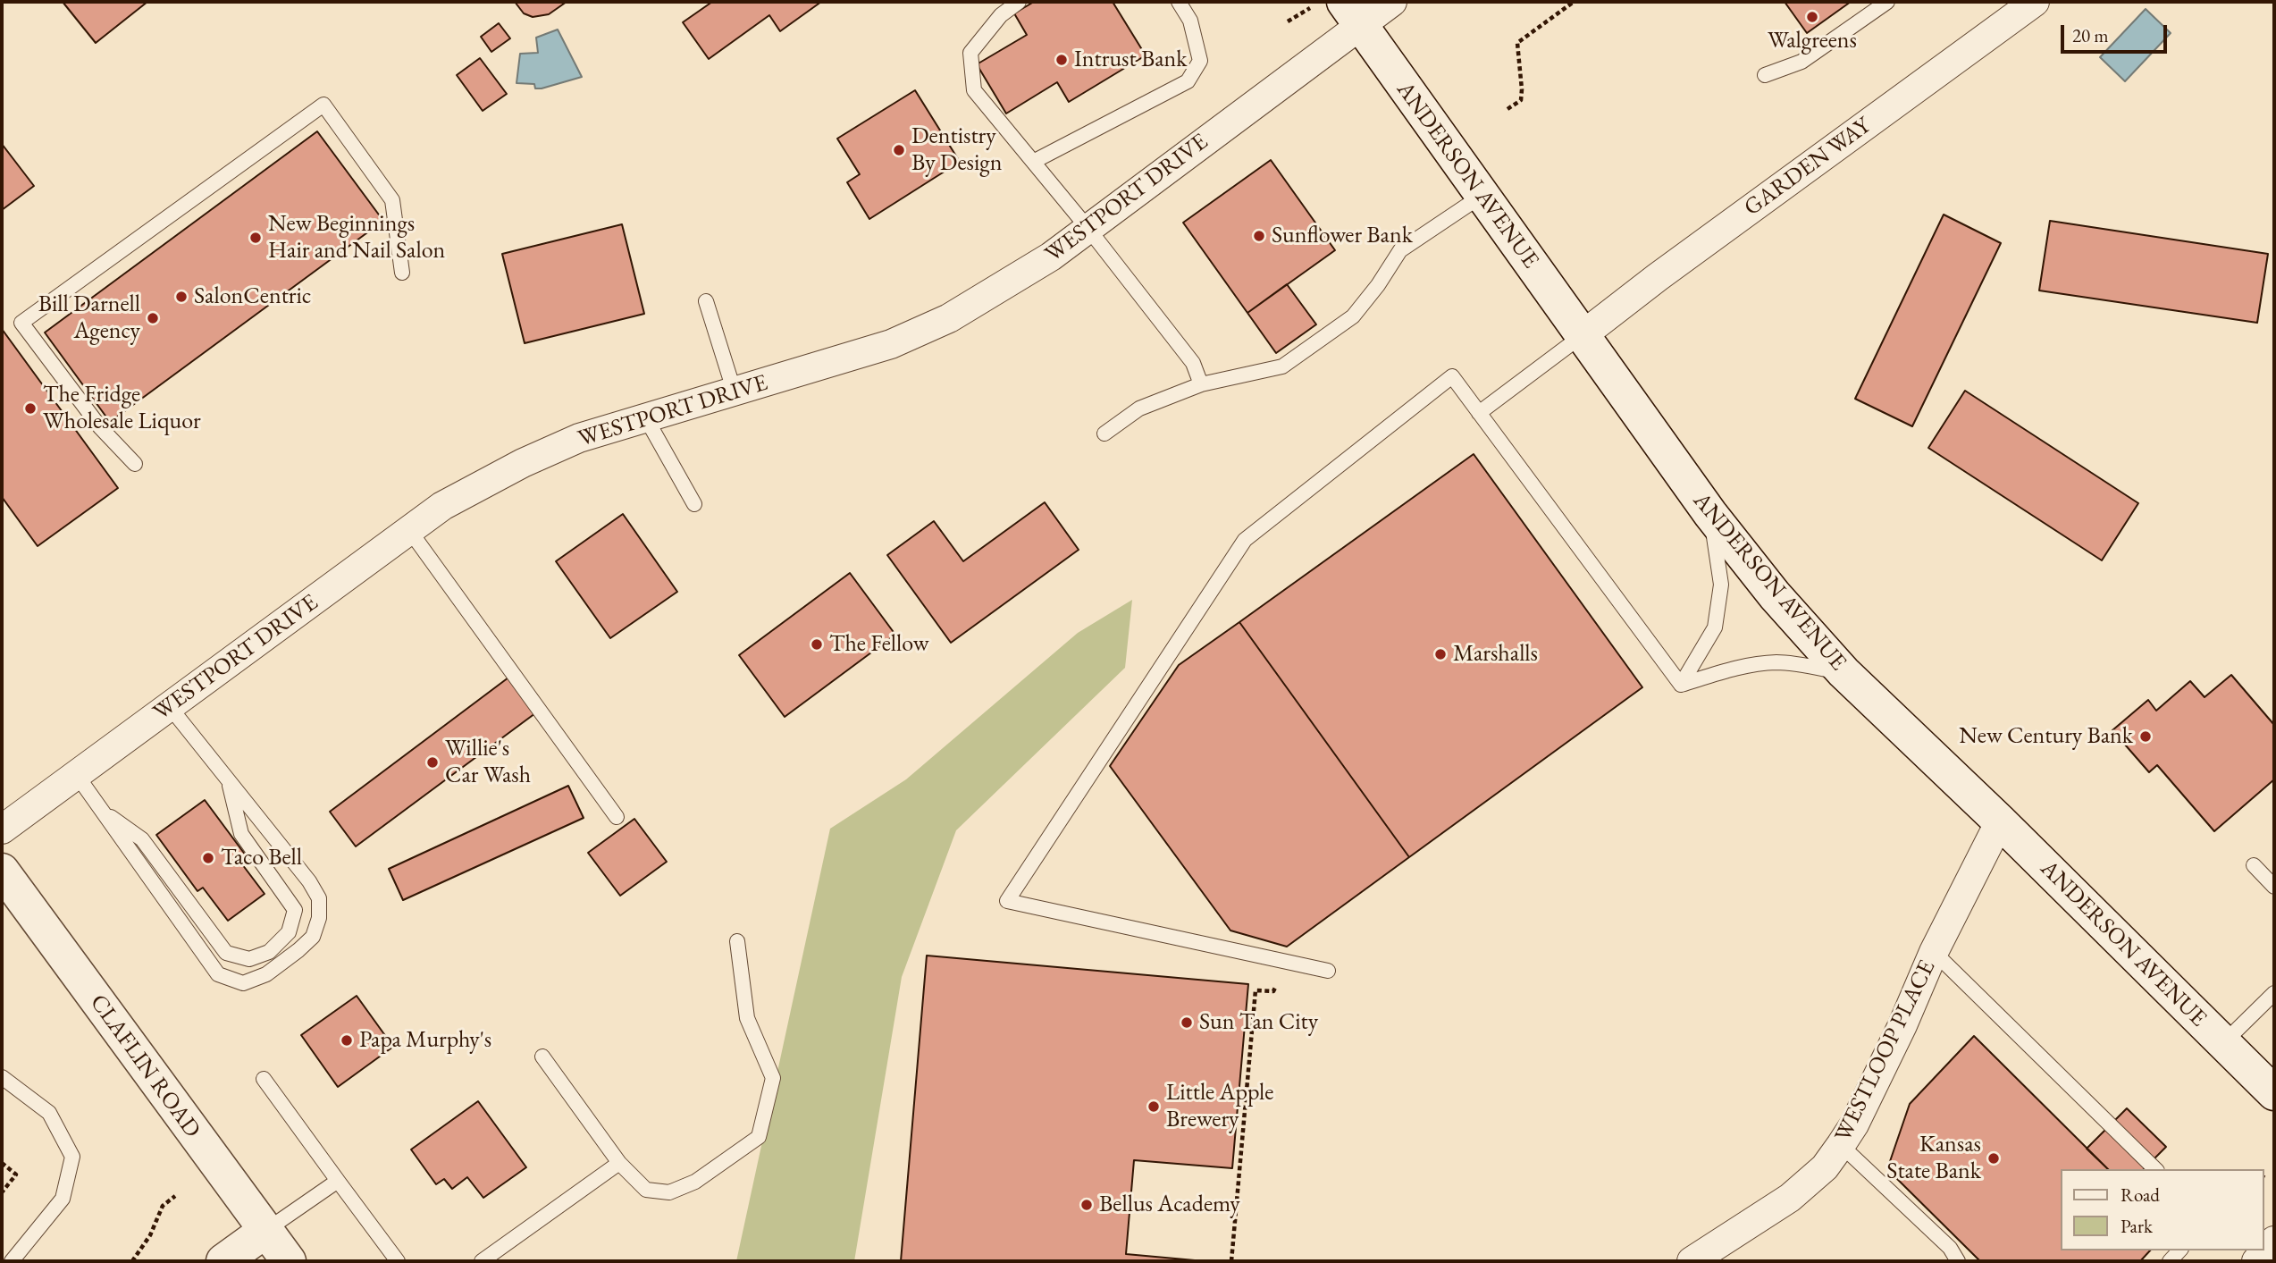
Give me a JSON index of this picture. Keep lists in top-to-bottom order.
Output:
{
  "streets": {
    "main road": ["ANDERSON AVENUE", "CLAFLIN ROAD"],
    "street": ["GARDEN WAY", "WESTPORT DRIVE", "WESTLOOP PLACE"]
  },
  "crossings": [
    ["GARDEN WAY", "ANDERSON AVENUE"],
    ["ANDERSON AVENUE", "WESTPORT DRIVE"],
    ["ANDERSON AVENUE", "WESTLOOP PLACE"]
  ],
  "places": [
    "Walgreens",
    "Intrust Bank",
    "Dentistry By Design",
    "Sunflower Bank",
    "New Beginnings Hair and Nail Salon",
    "SalonCentric",
    "Bill Darnell Agency",
    "The Fridge Wholesale Liquor",
    "The Fellow",
    "Marshalls",
    "New Century Bank",
    "Willie's Car Wash",
    "Taco Bell",
    "Sun Tan City",
    "Papa Murphy's",
    "Little Apple Brewery",
    "Kansas State Bank",
    "Bellus Academy"
  ],
  "legend": ["Road", "Park"],
  "scale_bar": "20 m"
}
